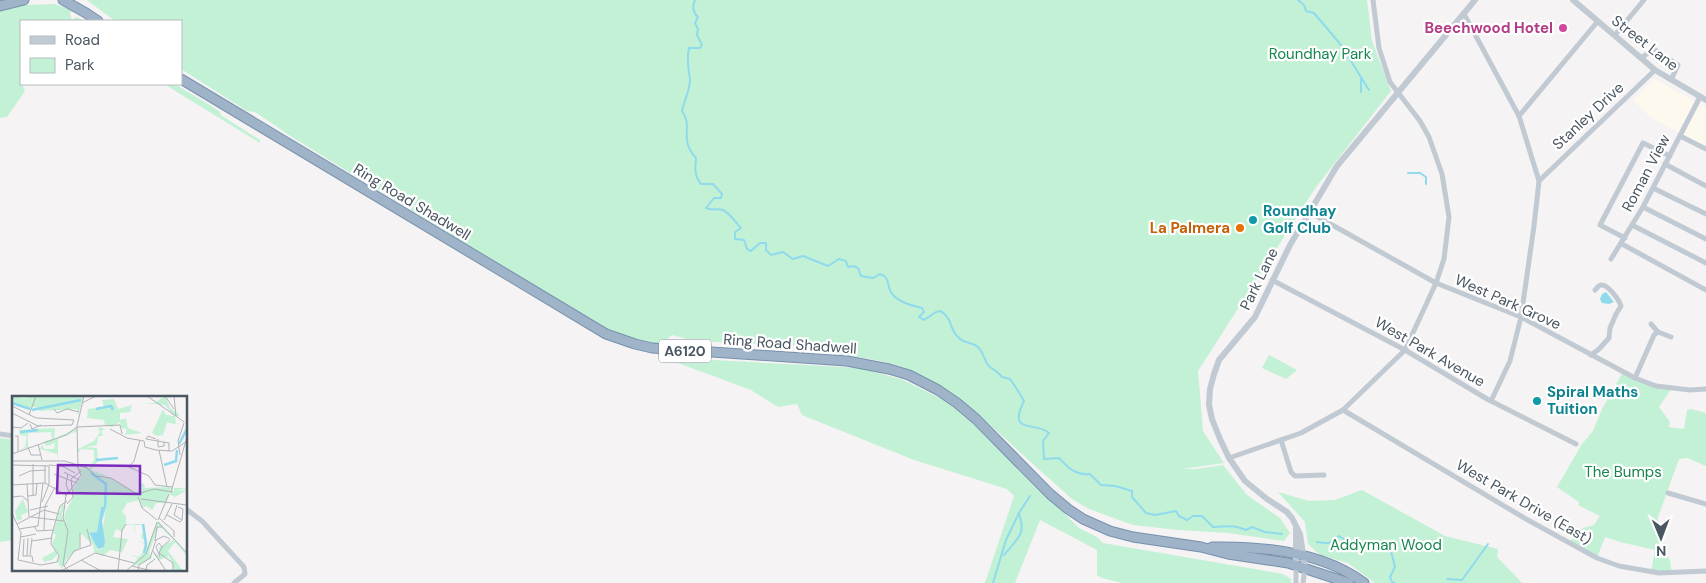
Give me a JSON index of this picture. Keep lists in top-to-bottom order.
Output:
{
  "streets": {
    "highway": ["Ring Road Shadwell", "A6120"],
    "street": [
      "Street Lane",
      "Stanley Drive",
      "Roman View",
      "Park Lane",
      "West Park Grove",
      "West Park Avenue",
      "West Park Drive (East)"
    ]
  },
  "crossings": [
    ["Street Lane", "Stanley Drive"],
    ["Street Lane", "Roman View"],
    ["Ring Road Shadwell", "Park Lane"],
    ["Ring Road Shadwell", "A6120"],
    ["Park Lane", "West Park Grove"],
    ["Park Lane", "A6120"],
    ["Park Lane", "West Park Avenue"]
  ],
  "parks": ["Roundhay Park", "The Bumps", "Addyman Wood"],
  "places": [
    "Beechwood Hotel",
    "Roundhay Golf Club",
    "La Palmera",
    "Spiral Maths Tuition"
  ],
  "legend": ["Road", "Park"],
  "north": "bottom"
}
